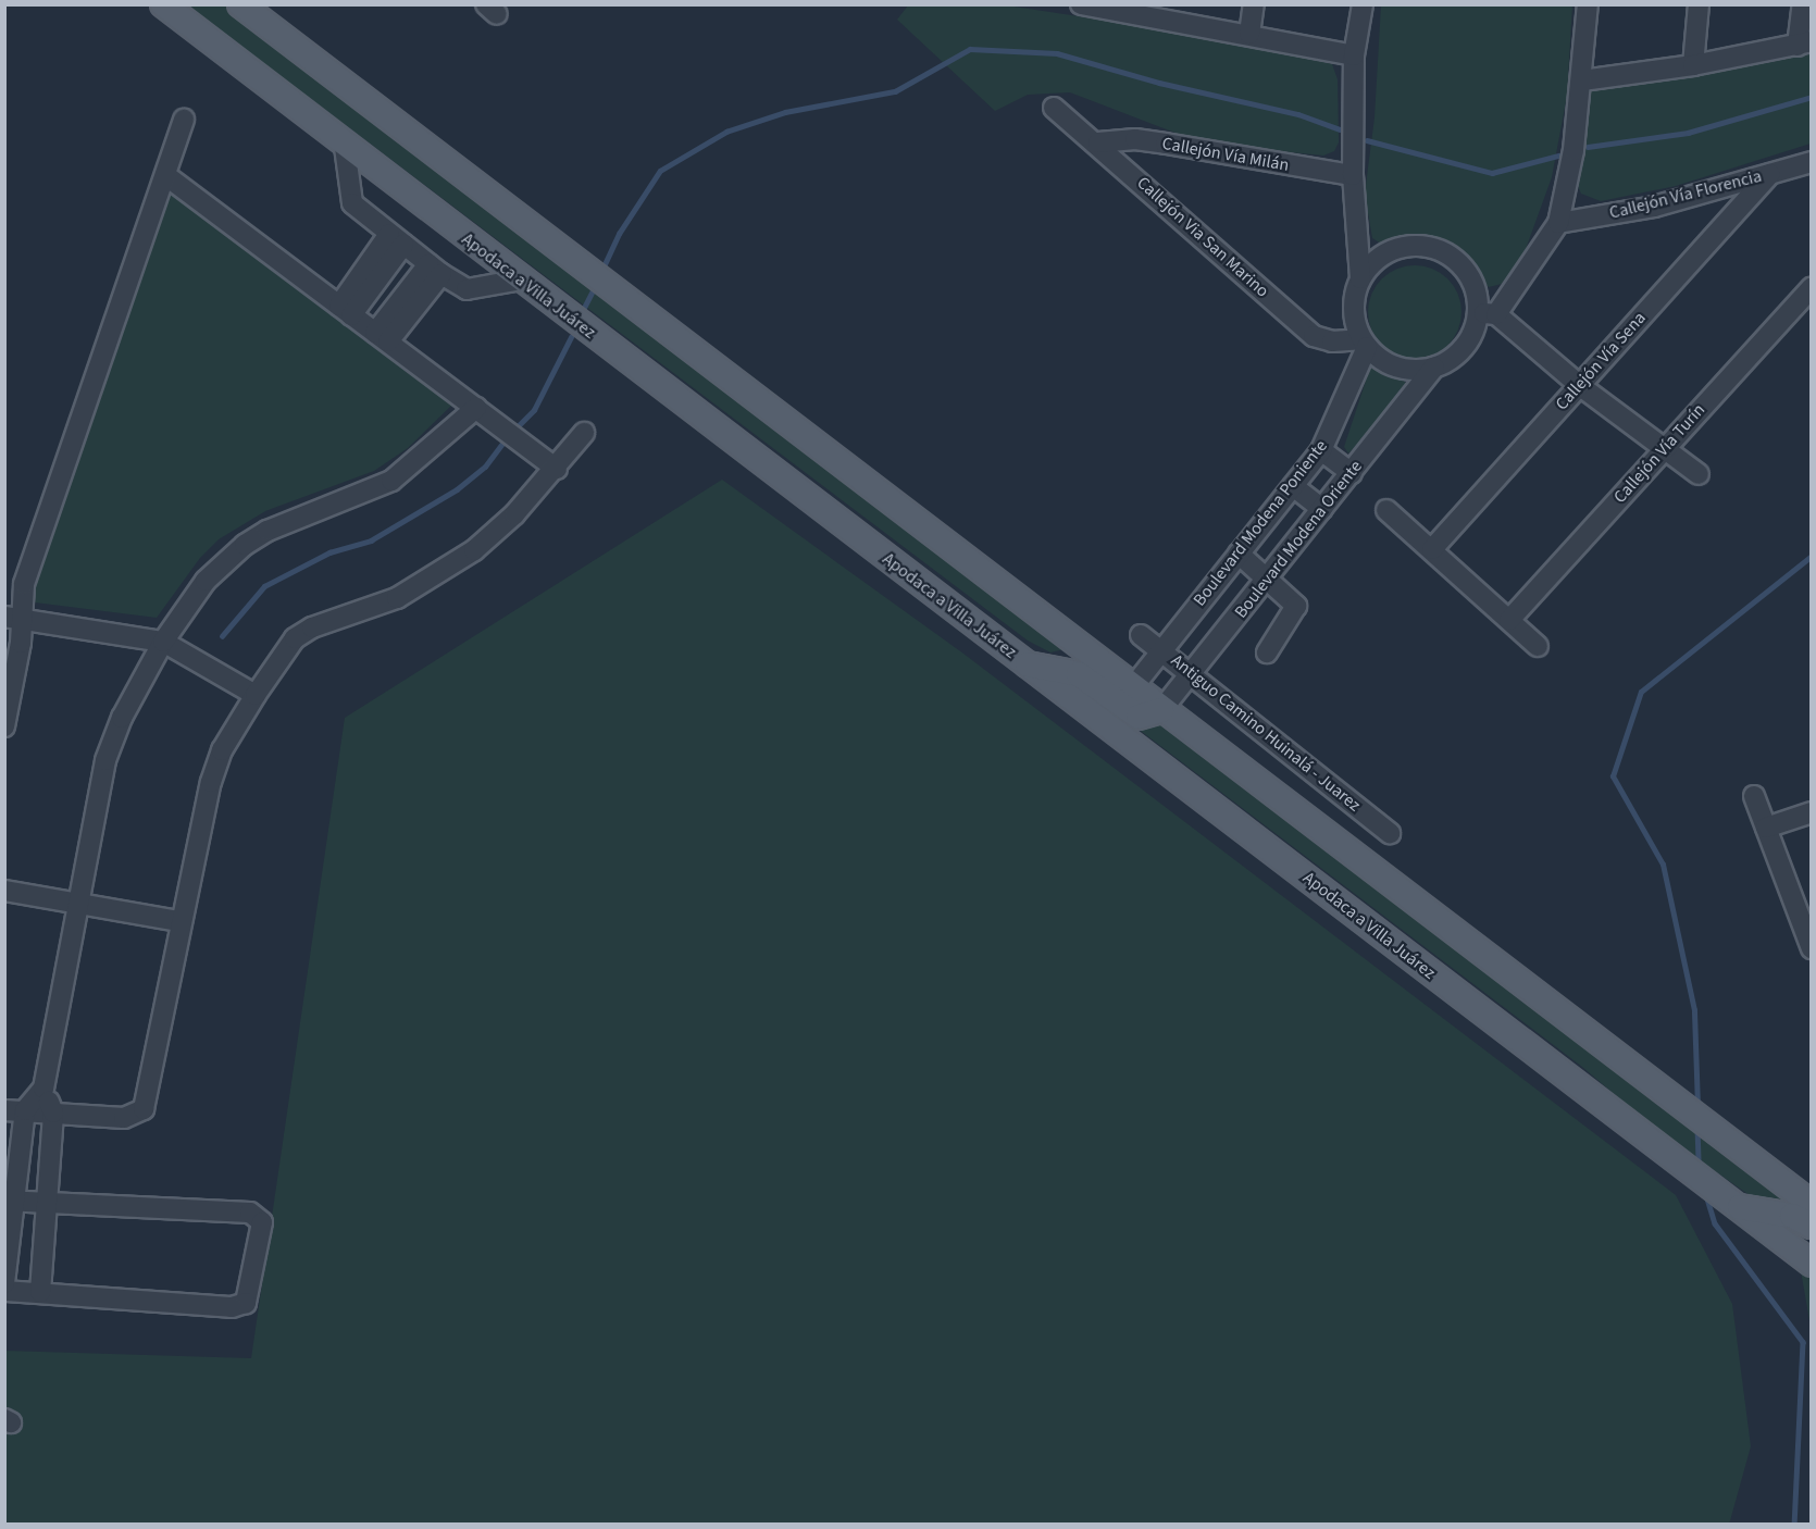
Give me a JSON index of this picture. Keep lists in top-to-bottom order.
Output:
{
  "streets": {
    "main road": ["Apodaca a Villa Juárez"],
    "street": [
      "Callejón Vía Milán",
      "Callejón Vía Florencia",
      "Callejón Via San Marino",
      "Callejón Vía Sena",
      "Callejón Vía Turín",
      "Boulevard Modena Poniente",
      "Boulevard Modena Oriente",
      "Antiguo Camino Huinalá - Juarez"
    ]
  },
  "crossings": [
    ["Callejón Vía Milán", "Callejón Via San Marino"],
    ["Callejón Vía Florencia", "Callejón Vía Sena"],
    ["Callejón Via San Marino", "Boulevard Modena Poniente"],
    ["Callejón Via San Marino", "Boulevard Modena Oriente"],
    ["Boulevard Modena Poniente", "Boulevard Modena Oriente"],
    ["Boulevard Modena Poniente", "Antiguo Camino Huinalá - Juarez"],
    ["Boulevard Modena Oriente", "Antiguo Camino Huinalá - Juarez"]
  ]
}
